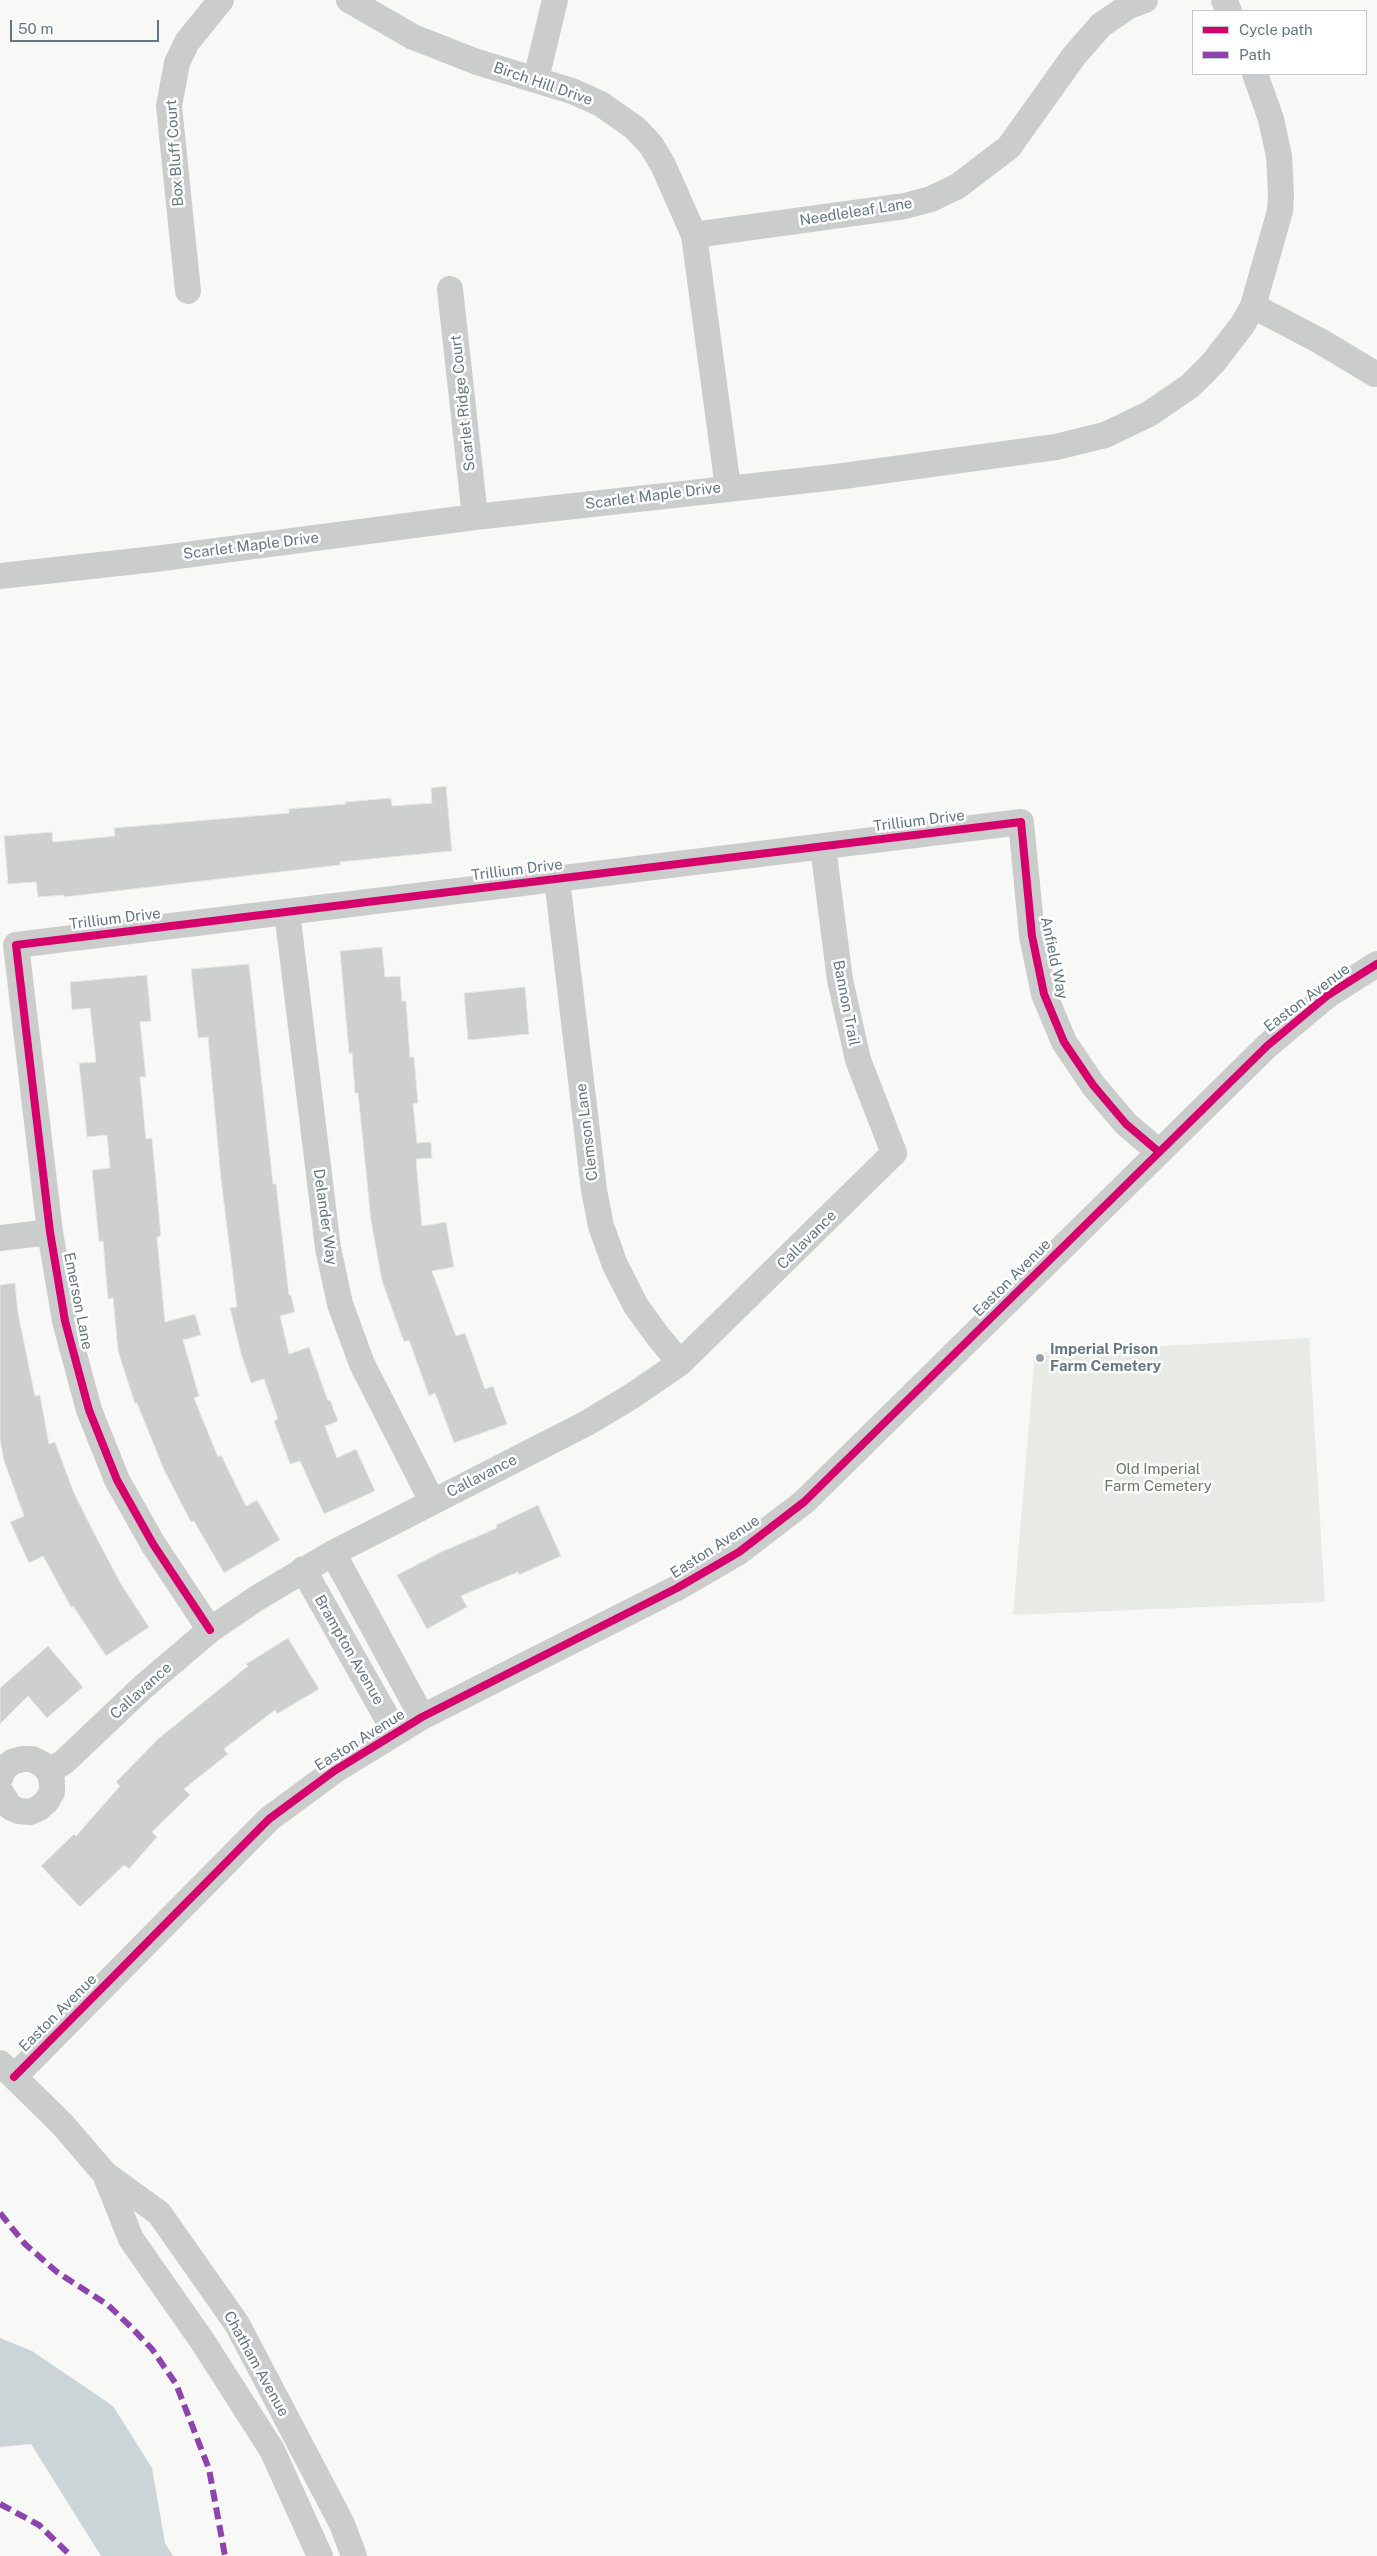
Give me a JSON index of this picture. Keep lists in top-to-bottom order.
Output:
{
  "streets": {
    "street": [
      "Birch Hill Drive",
      "Box Bluff Court",
      "Needleleaf Lane",
      "Scarlet Ridge Court",
      "Scarlet Maple Drive",
      "Trillium Drive",
      "Anfield Way",
      "Easton Avenue",
      "Bannon Trail",
      "Clemson Lane",
      "Delander Way",
      "Callavance",
      "Emerson Lane",
      "Brampton Avenue",
      "Chatham Avenue"
    ]
  },
  "crossings": [
    ["Birch Hill Drive", "Needleleaf Lane"],
    ["Birch Hill Drive", "Scarlet Maple Drive"],
    ["Scarlet Ridge Court", "Scarlet Maple Drive"],
    ["Trillium Drive", "Anfield Way"],
    ["Trillium Drive", "Bannon Trail"],
    ["Trillium Drive", "Clemson Lane"],
    ["Trillium Drive", "Delander Way"],
    ["Trillium Drive", "Emerson Lane"],
    ["Anfield Way", "Easton Avenue"],
    ["Easton Avenue", "Brampton Avenue"],
    ["Easton Avenue", "Chatham Avenue"],
    ["Bannon Trail", "Callavance"],
    ["Clemson Lane", "Callavance"],
    ["Delander Way", "Callavance"],
    ["Callavance", "Emerson Lane"],
    ["Callavance", "Brampton Avenue"]
  ],
  "parks": ["Old Imperial Farm Cemetery"],
  "places": ["Imperial Prison Farm Cemetery"],
  "legend": ["Cycle path", "Path"],
  "scale_bar": "50 m"
}
